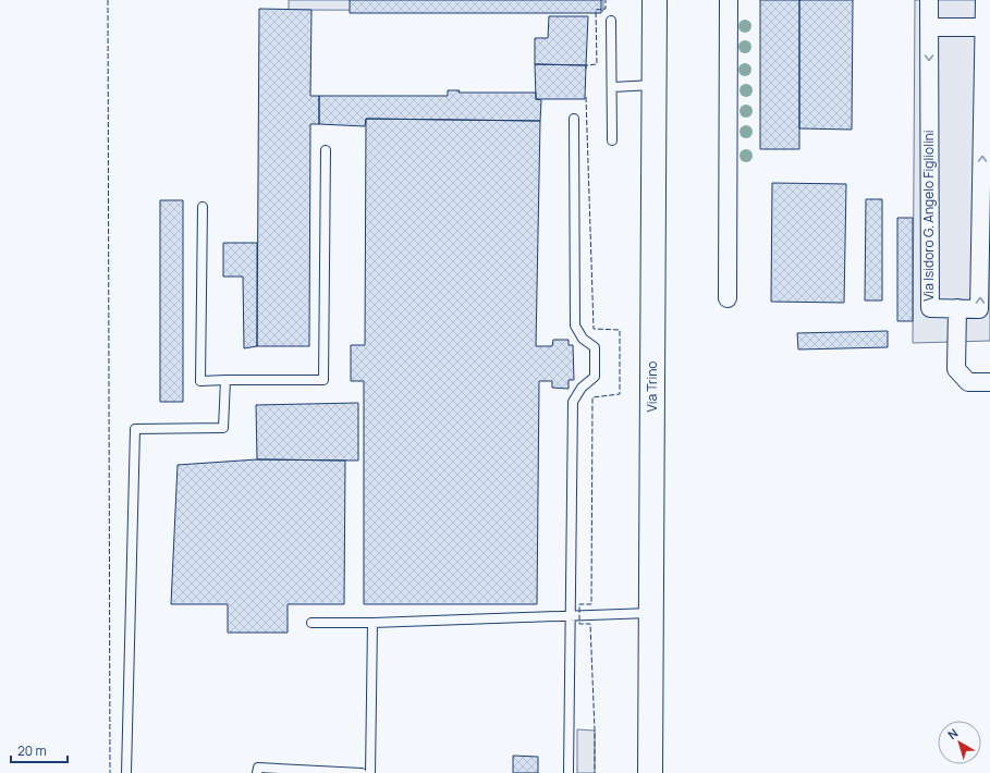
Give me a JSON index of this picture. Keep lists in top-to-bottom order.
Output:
{
  "streets": {
    "main road": ["Via Trino"],
    "street": ["Via Isidoro G. Angelo Figliolini"]
  },
  "scale_bar": "20 m",
  "north": "top left"
}
